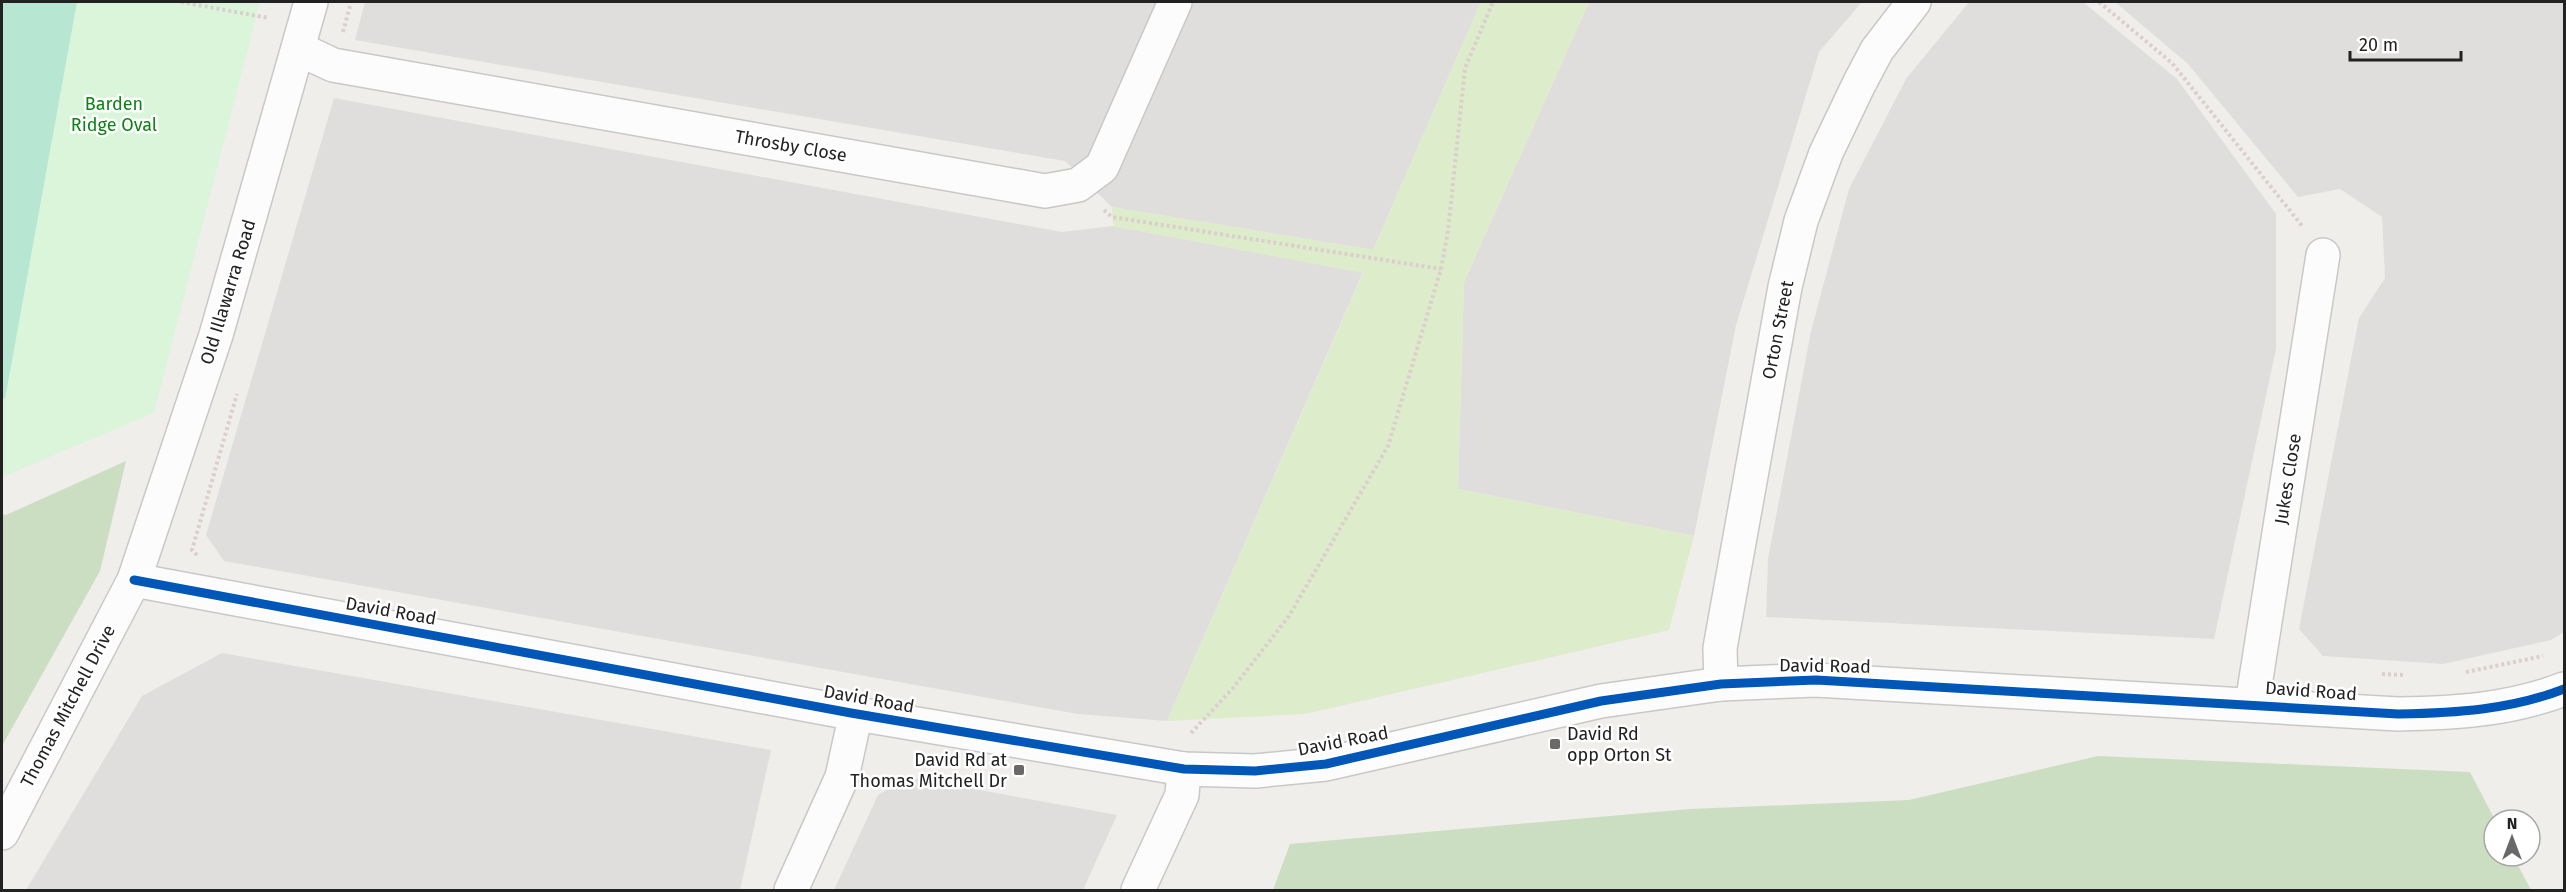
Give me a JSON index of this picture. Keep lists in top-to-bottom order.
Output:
{
  "streets": {
    "street": [
      "Throsby Close",
      "Old Illawarra Road",
      "Orton Street",
      "Jukes Close",
      "David Road",
      "Thomas Mitchell Drive"
    ]
  },
  "crossings": [
    ["Throsby Close", "Old Illawarra Road"],
    ["Old Illawarra Road", "David Road"],
    ["Old Illawarra Road", "Thomas Mitchell Drive"],
    ["Orton Street", "David Road"],
    ["Jukes Close", "David Road"],
    ["David Road", "Thomas Mitchell Drive"]
  ],
  "parks": ["Barden Ridge Oval"],
  "places": {
    "transit": ["David Rd opp Orton St", "David Rd at Thomas Mitchell Dr"]
  },
  "scale_bar": "20 m",
  "north": "top"
}
